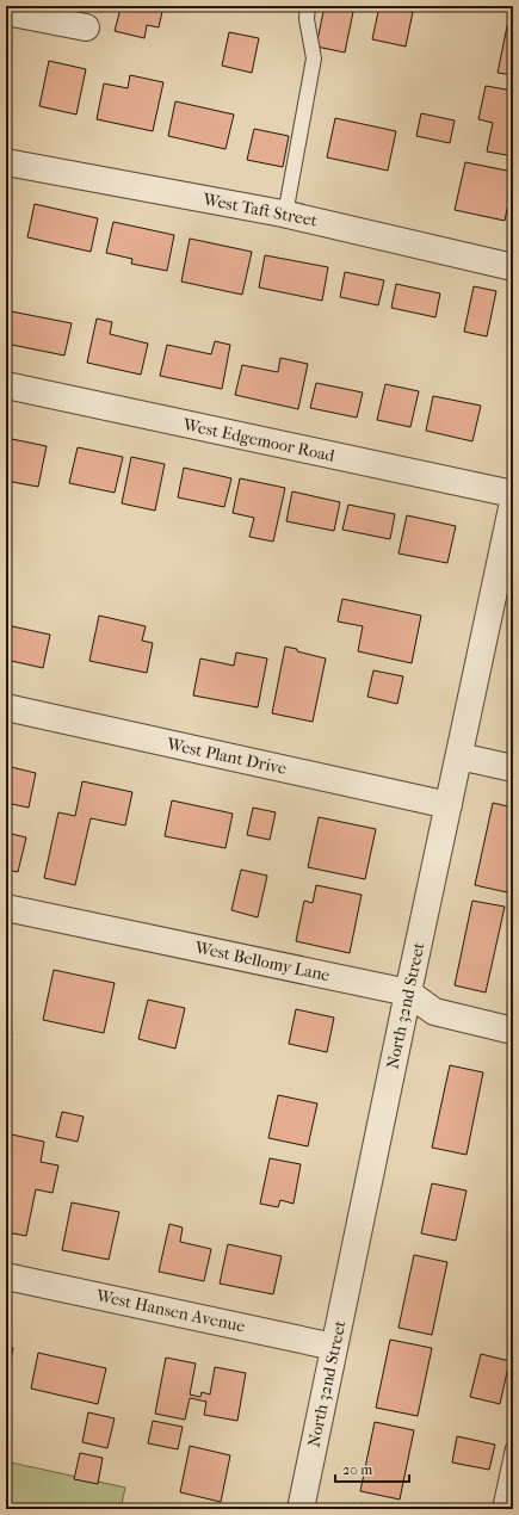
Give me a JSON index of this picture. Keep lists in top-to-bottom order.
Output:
{
  "streets": {
    "street": [
      "West Taft Street",
      "West Edgemoor Road",
      "West Plant Drive",
      "West Bellomy Lane",
      "North 32nd Street",
      "West Hansen Avenue"
    ]
  },
  "crossings": [
    ["West Plant Drive", "North 32nd Street"],
    ["West Bellomy Lane", "North 32nd Street"],
    ["North 32nd Street", "West Hansen Avenue"]
  ],
  "scale_bar": "20 m"
}
